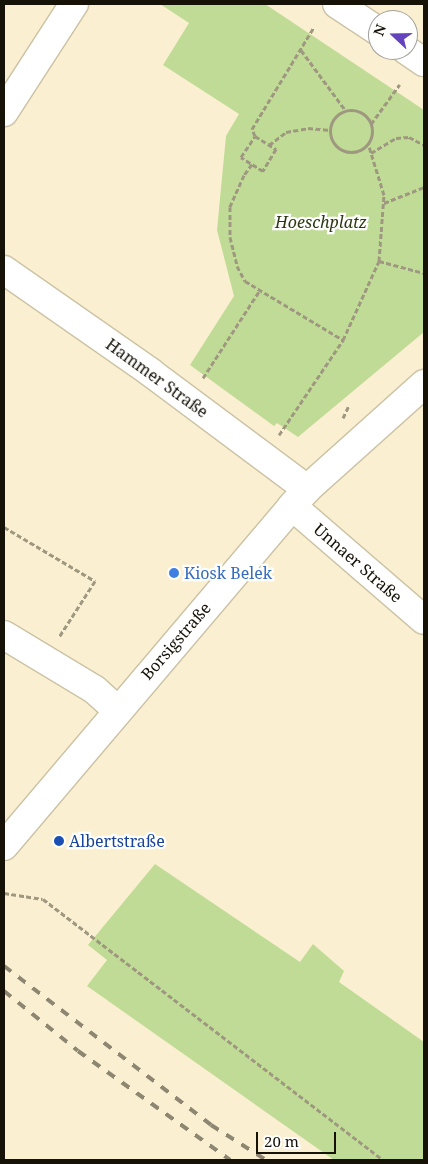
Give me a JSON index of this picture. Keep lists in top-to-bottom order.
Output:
{
  "streets": {
    "street": ["Hammer Straße", "Unnaer Straße", "Borsigstraße"]
  },
  "crossings": [
    ["Hammer Straße", "Unnaer Straße"],
    ["Hammer Straße", "Borsigstraße"],
    ["Unnaer Straße", "Borsigstraße"]
  ],
  "parks": ["Hoeschplatz"],
  "places": ["Kiosk Belek", "Albertstraße"],
  "scale_bar": "20 m",
  "north": "left"
}
